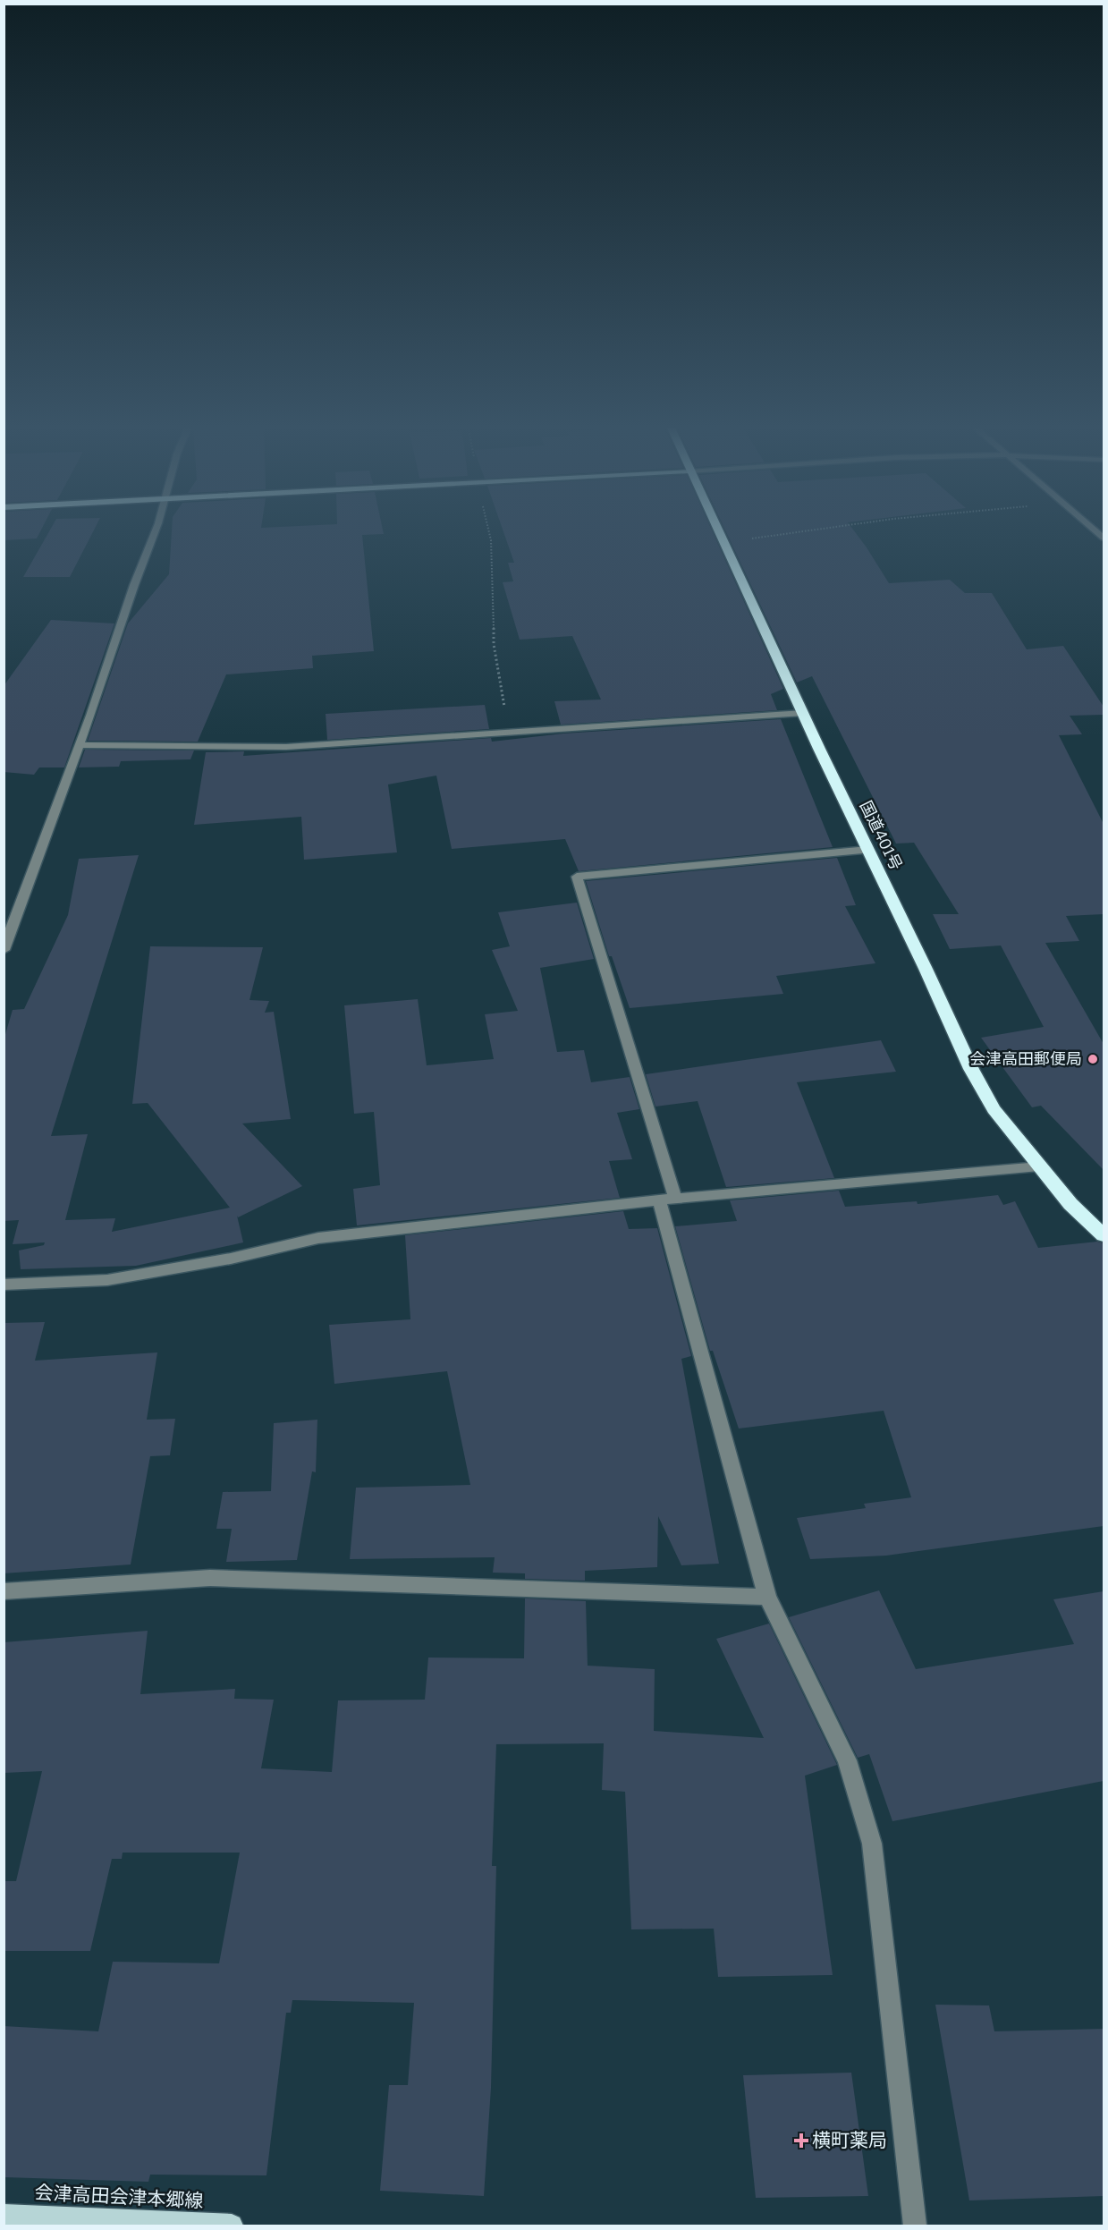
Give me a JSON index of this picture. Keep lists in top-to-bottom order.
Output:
{
  "streets": {
    "highway": ["国道401号"],
    "main road": ["会津高田会津本郷線"]
  },
  "places": {
    "other": ["会津高田郵便局"],
    "health": ["横町薬局"]
  }
}
